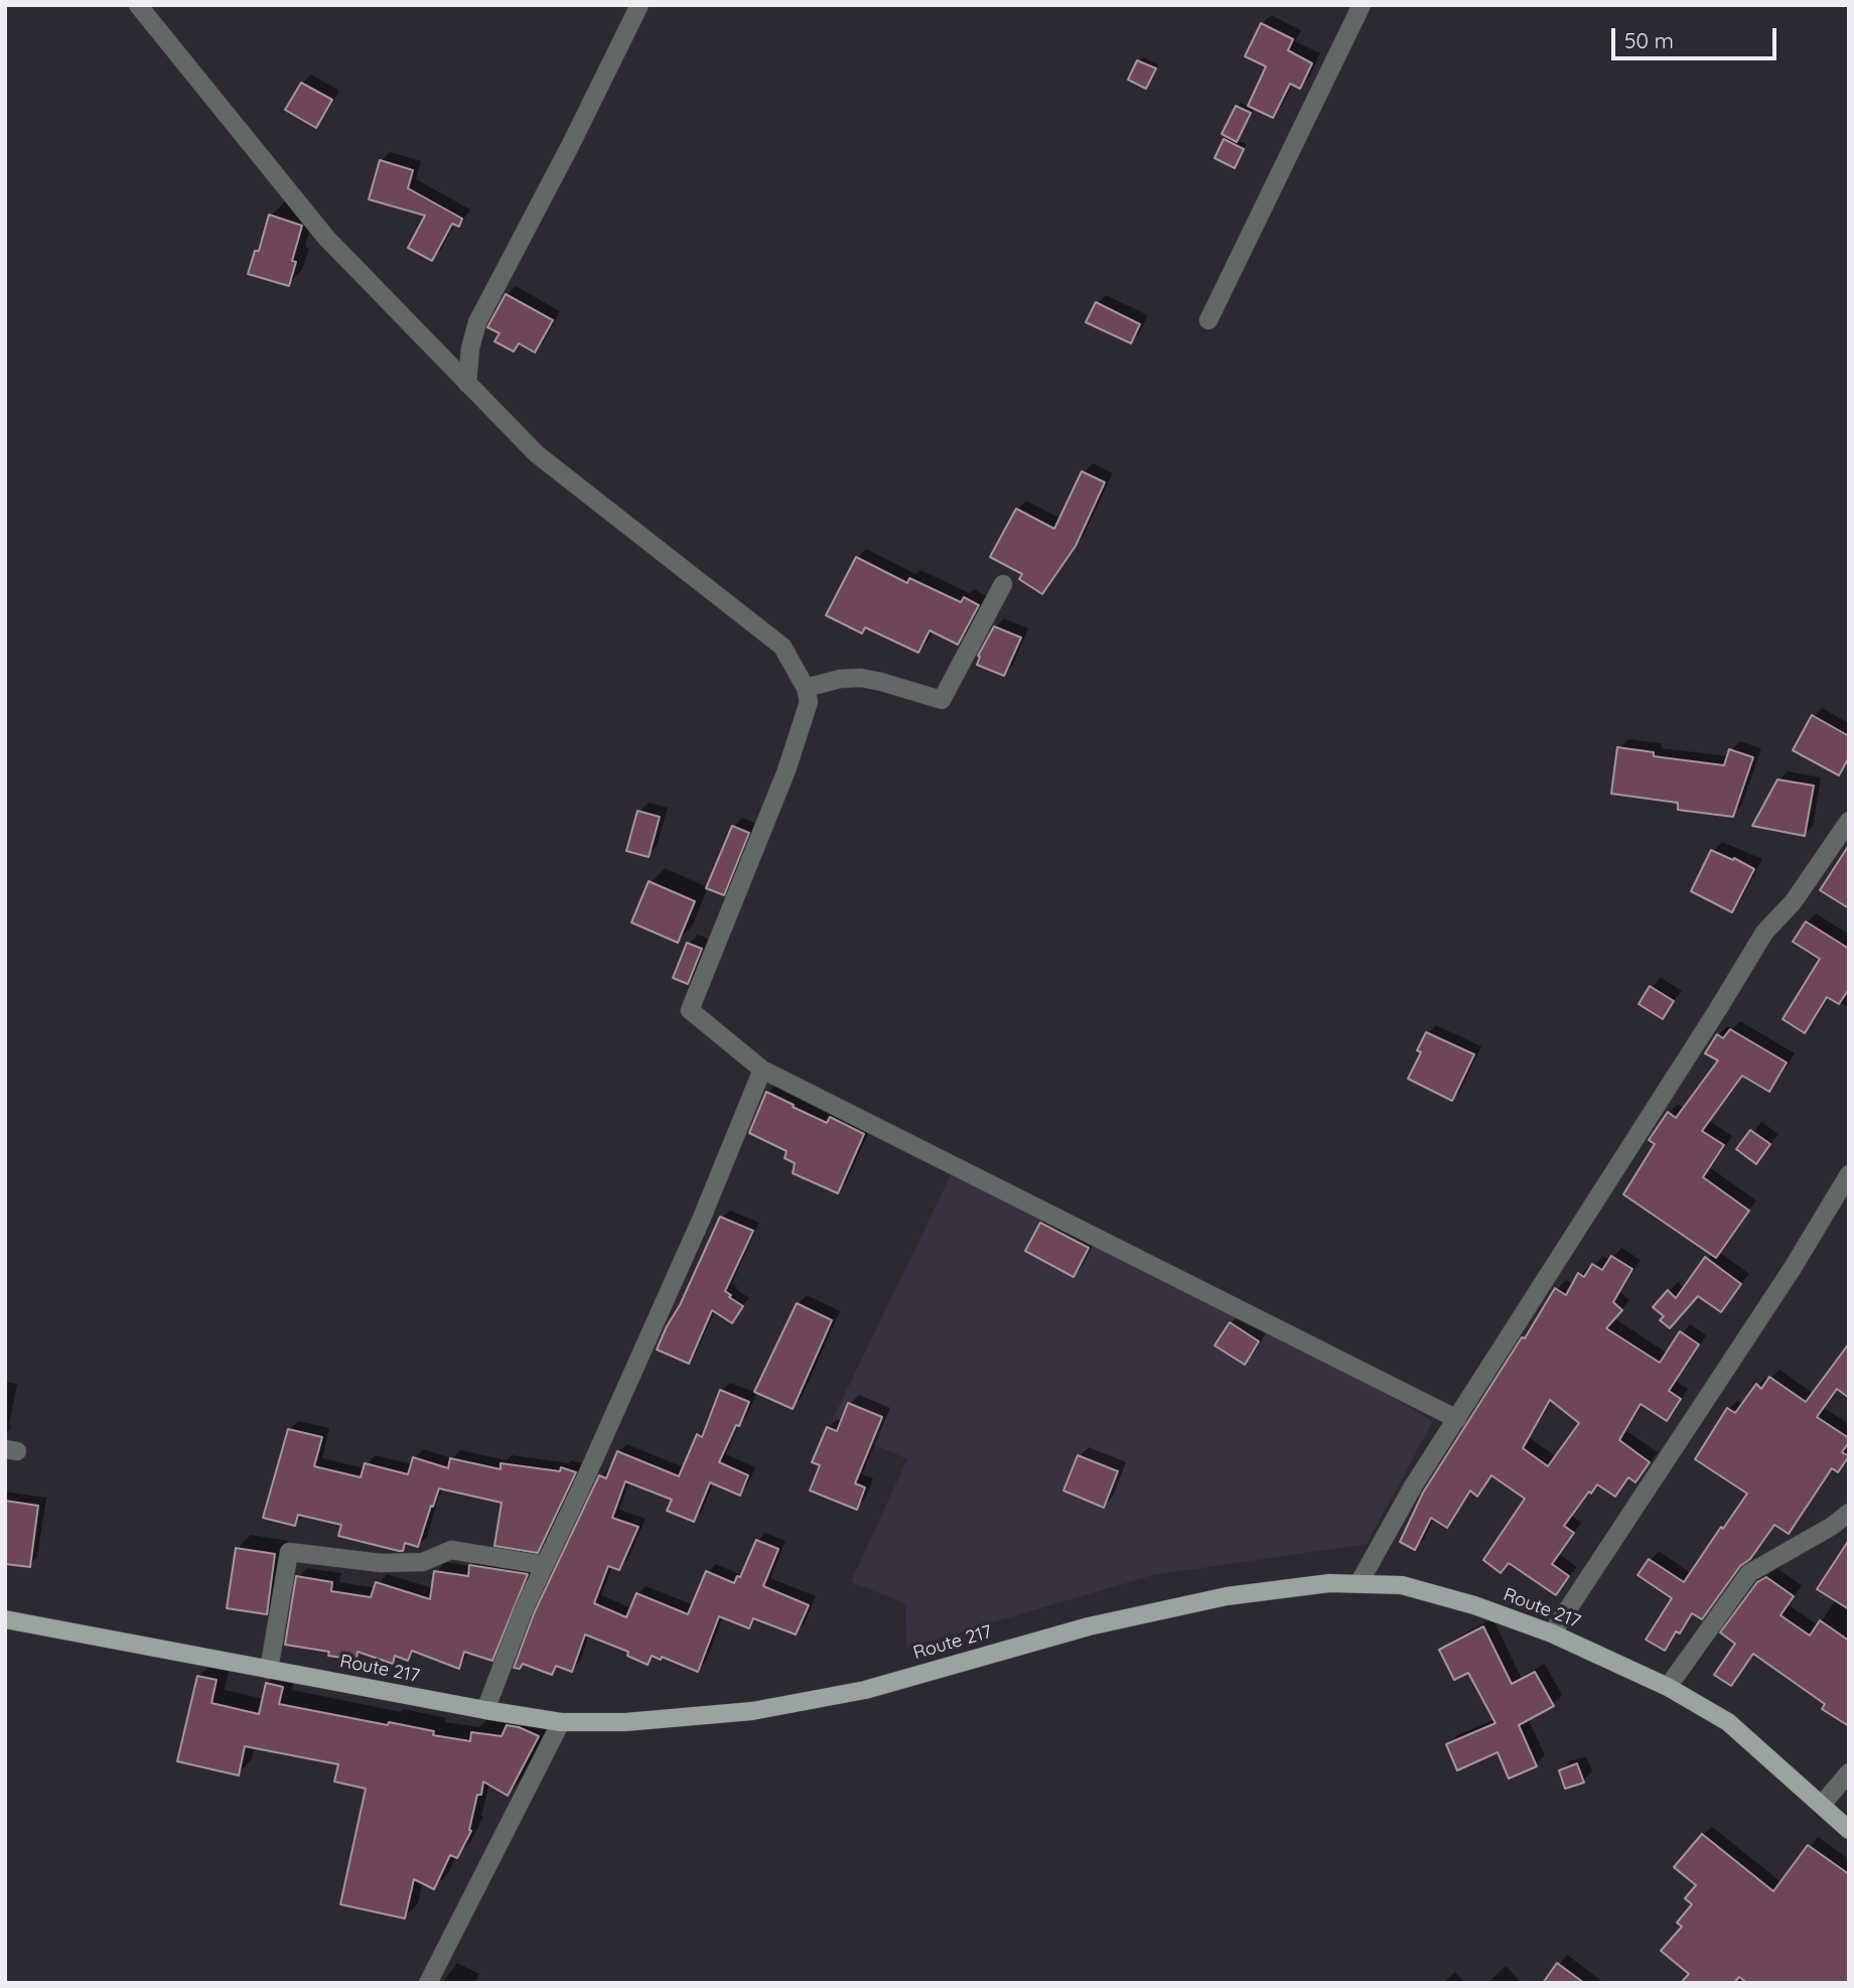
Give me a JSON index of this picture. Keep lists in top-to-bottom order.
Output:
{
  "streets": {
    "main road": ["Route 217"]
  },
  "scale_bar": "50 m"
}
